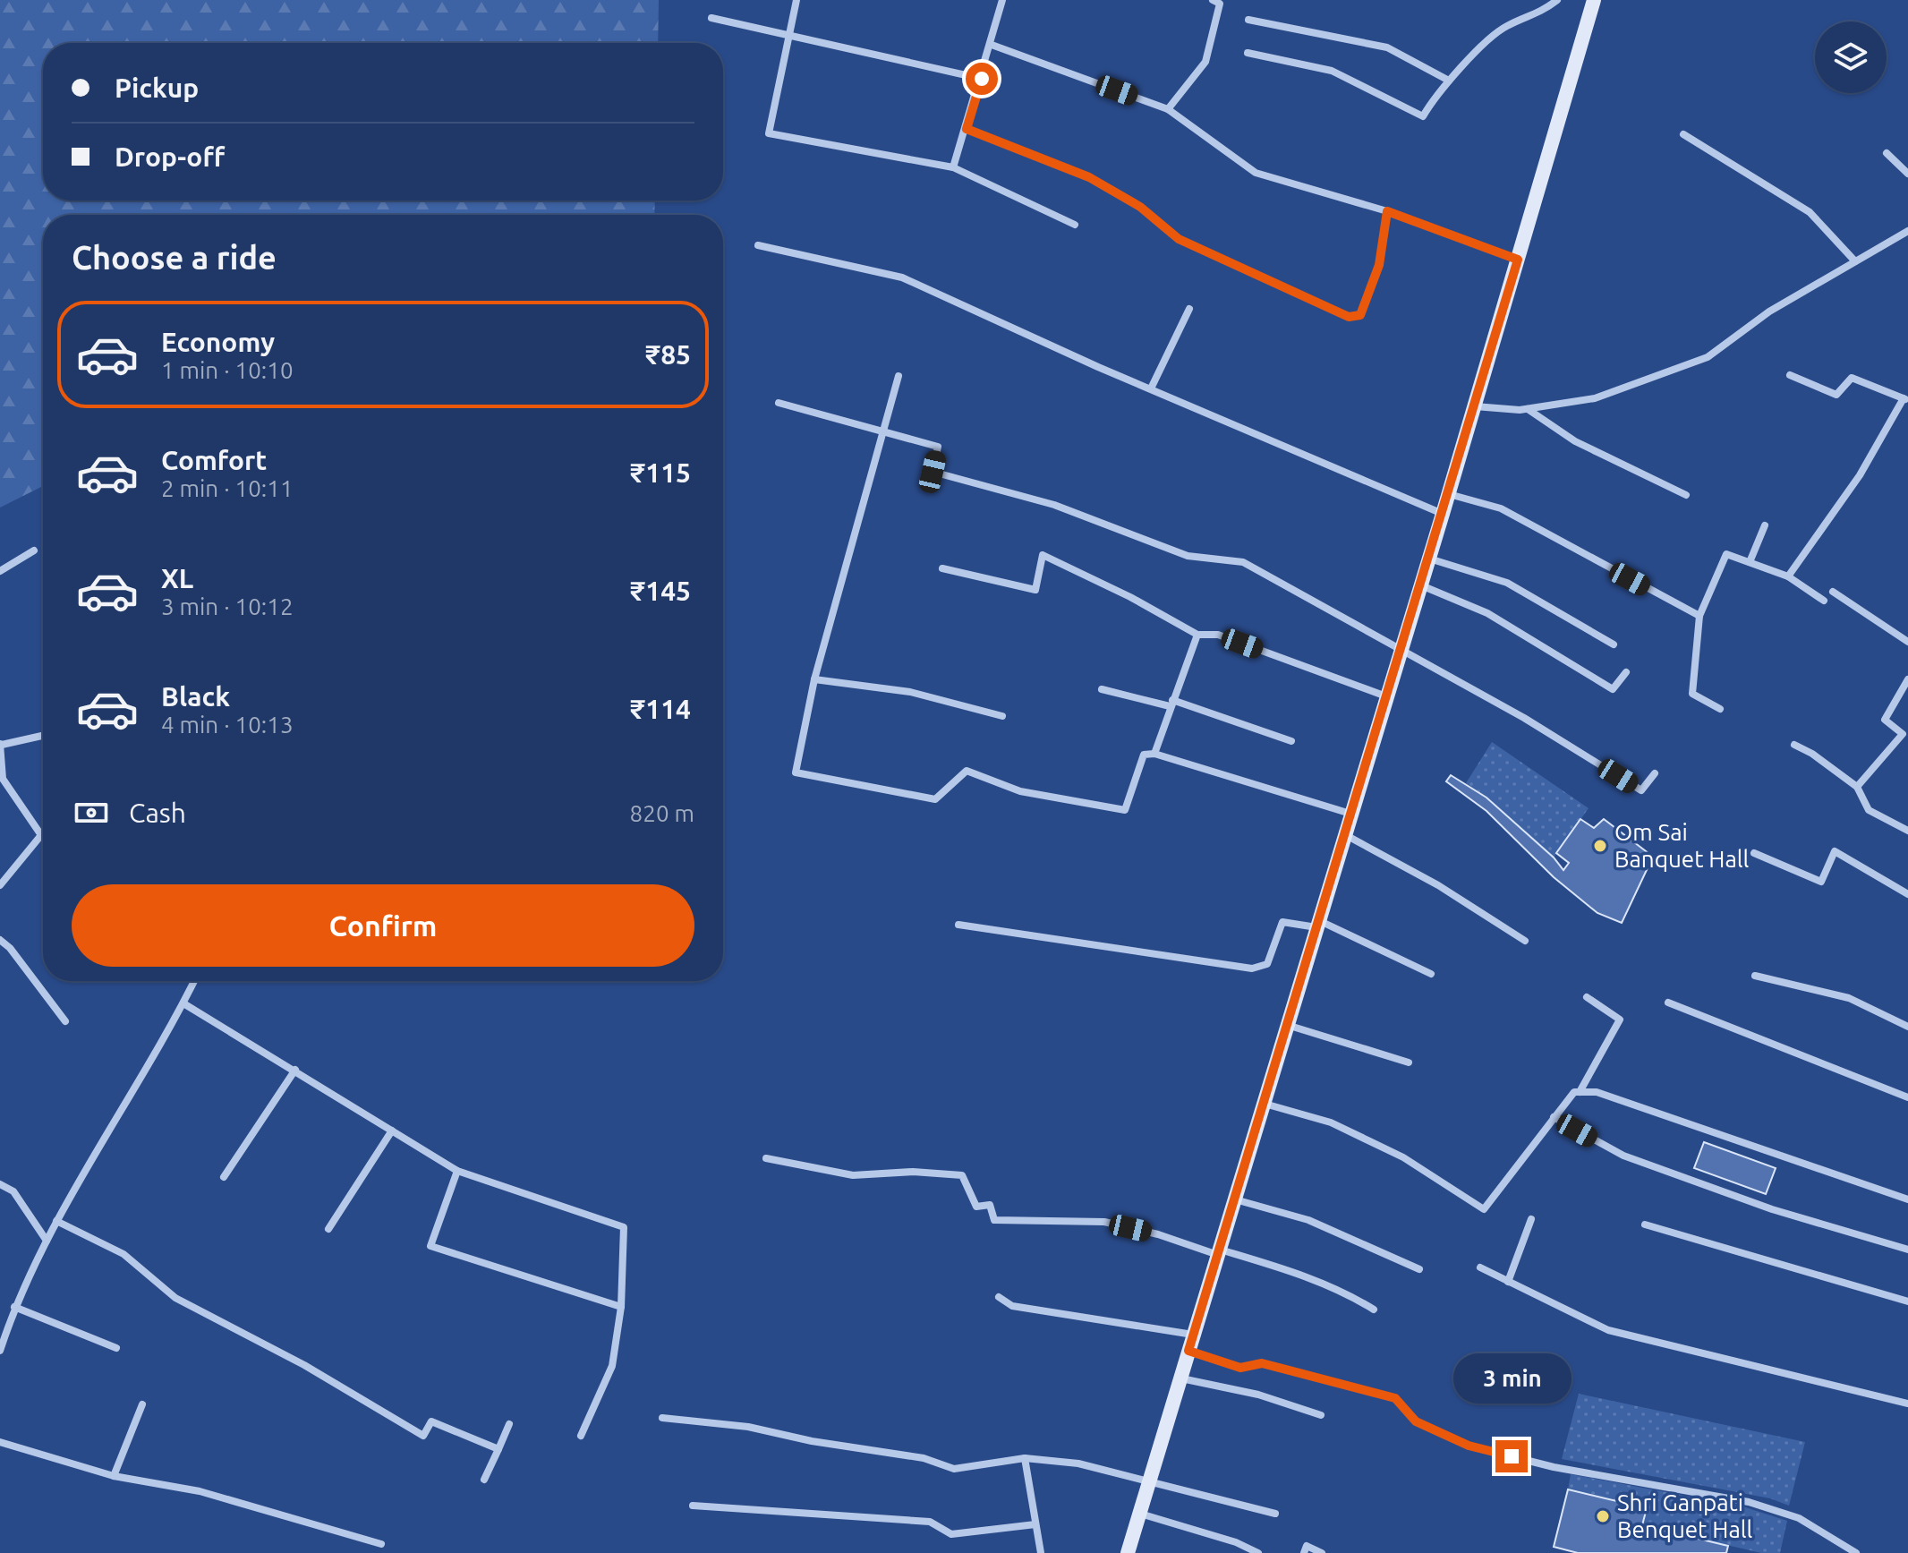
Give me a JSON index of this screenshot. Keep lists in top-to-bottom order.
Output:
{
  "places": ["Om Sai Banquet Hall", "Shri Ganpati Benquet Hall"],
  "page": {
    "banner": ["Pickup", "Drop-off"],
    "heading": "Choose a ride",
    "list": [
      {
        "name": "Economy",
        "note": "1 min · 10:10",
        "value": "₹85"
      },
      {
        "name": "Comfort",
        "note": "2 min · 10:11",
        "value": "₹115"
      },
      {
        "name": "XL",
        "note": "3 min · 10:12",
        "value": "₹145"
      },
      {
        "name": "Black",
        "note": "4 min · 10:13",
        "value": "₹114"
      }
    ],
    "pay": ["Cash", "820 m"],
    "buttons": "Confirm",
    "bubble": "3 min"
  }
}
